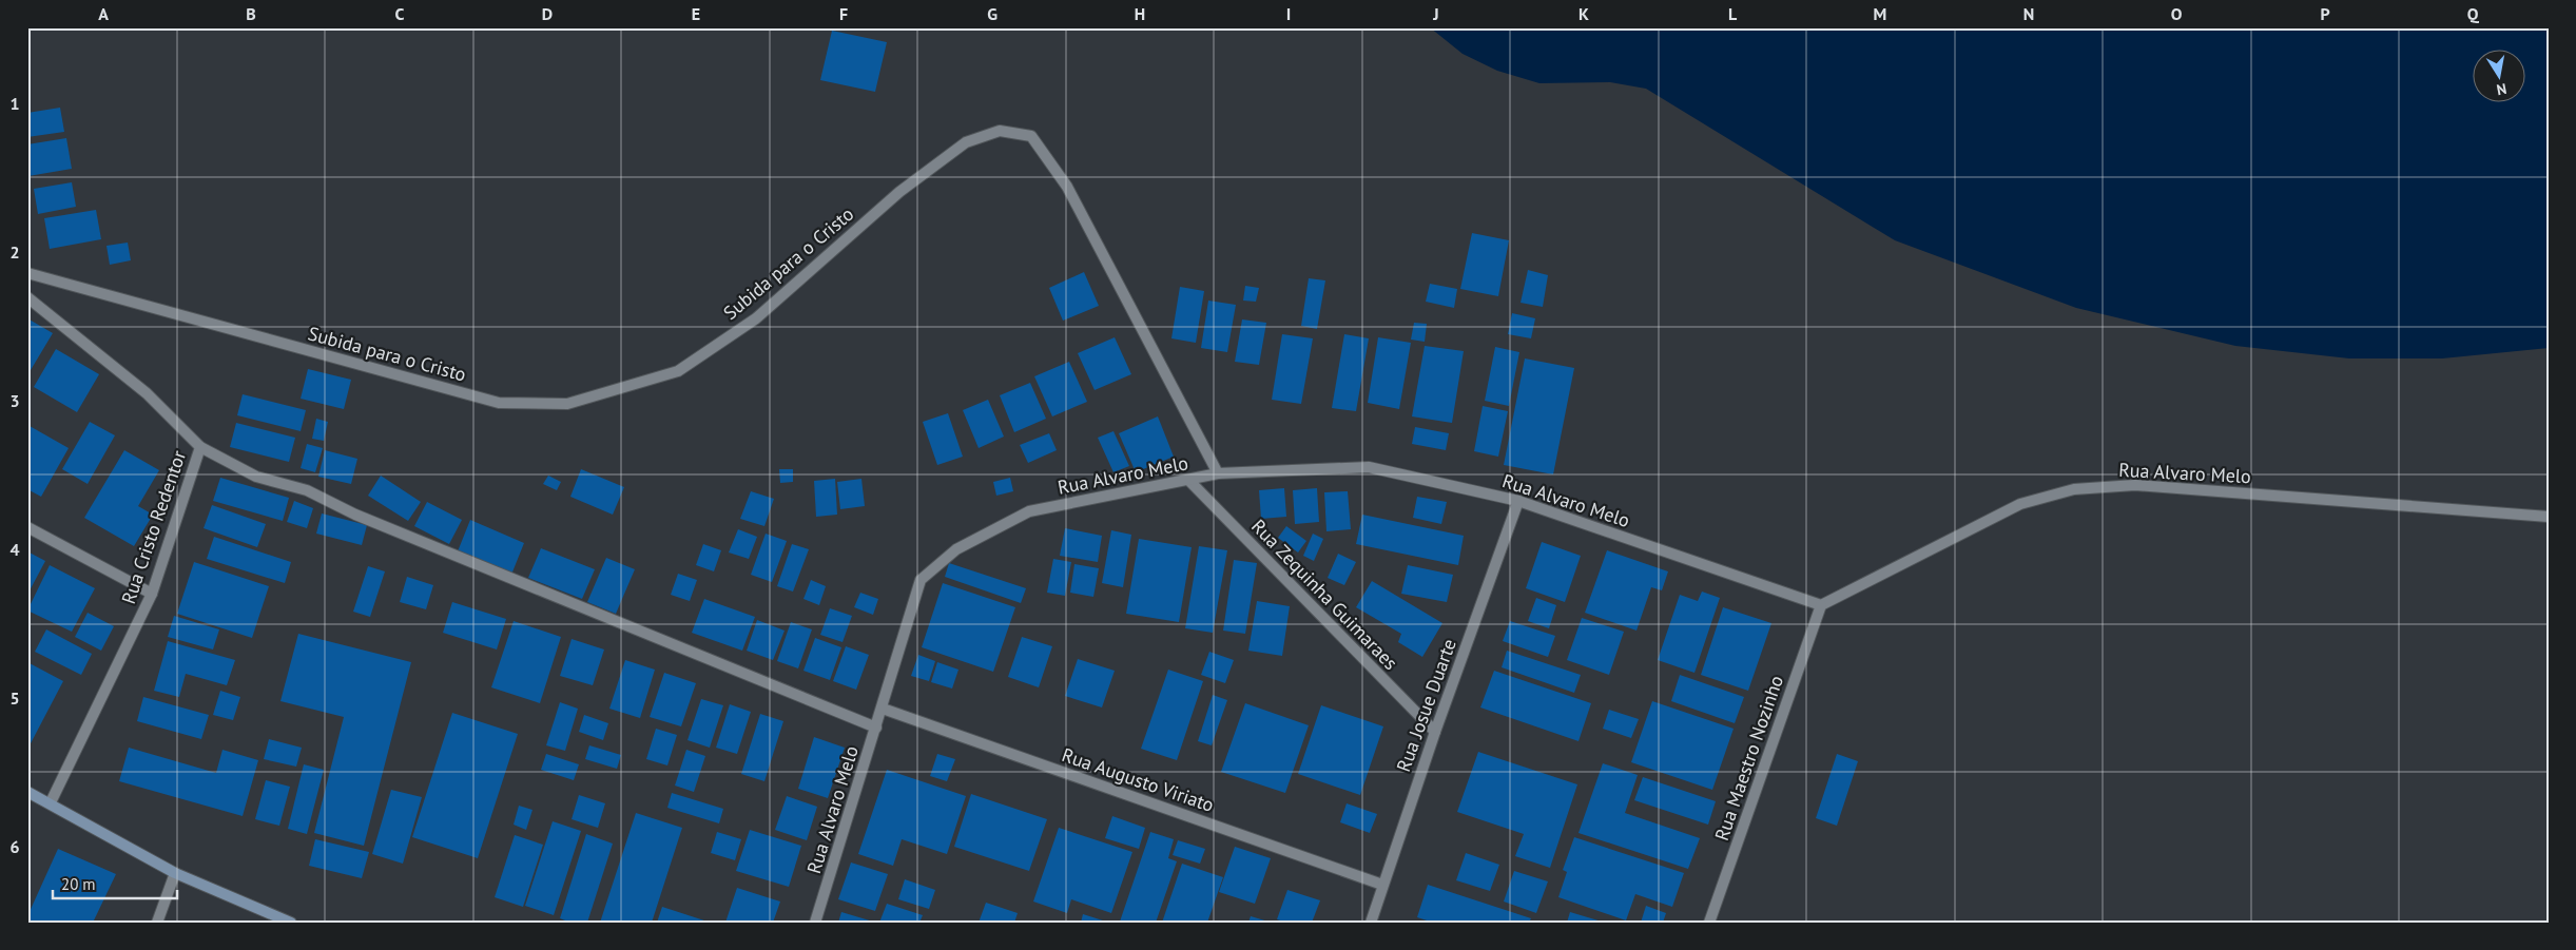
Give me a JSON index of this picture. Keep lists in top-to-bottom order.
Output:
{
  "streets": {
    "street": [
      "Subida para o Cristo",
      "Rua Alvaro Melo",
      "Rua Cristo Redentor",
      "Rua Zequinha Guimaraes",
      "Rua Josue Duarte",
      "Rua Maestro Nozinho",
      "Rua Augusto Viriato"
    ]
  },
  "crossings": [
    ["Subida para o Cristo", "Rua Alvaro Melo"],
    ["Rua Alvaro Melo", "Rua Zequinha Guimaraes"],
    ["Rua Alvaro Melo", "Rua Josue Duarte"],
    ["Rua Alvaro Melo", "Rua Maestro Nozinho"],
    ["Rua Alvaro Melo", "Rua Augusto Viriato"],
    ["Rua Zequinha Guimaraes", "Rua Josue Duarte"],
    ["Rua Josue Duarte", "Rua Augusto Viriato"]
  ],
  "scale_bar": "20 m",
  "north": "bottom",
  "grid": {
    "columns": [
      "A",
      "B",
      "C",
      "D",
      "E",
      "F",
      "G",
      "H",
      "I",
      "J",
      "K",
      "L",
      "M",
      "N",
      "O",
      "P",
      "Q"
    ],
    "rows": [
      "1",
      "2",
      "3",
      "4",
      "5",
      "6"
    ]
  }
}
